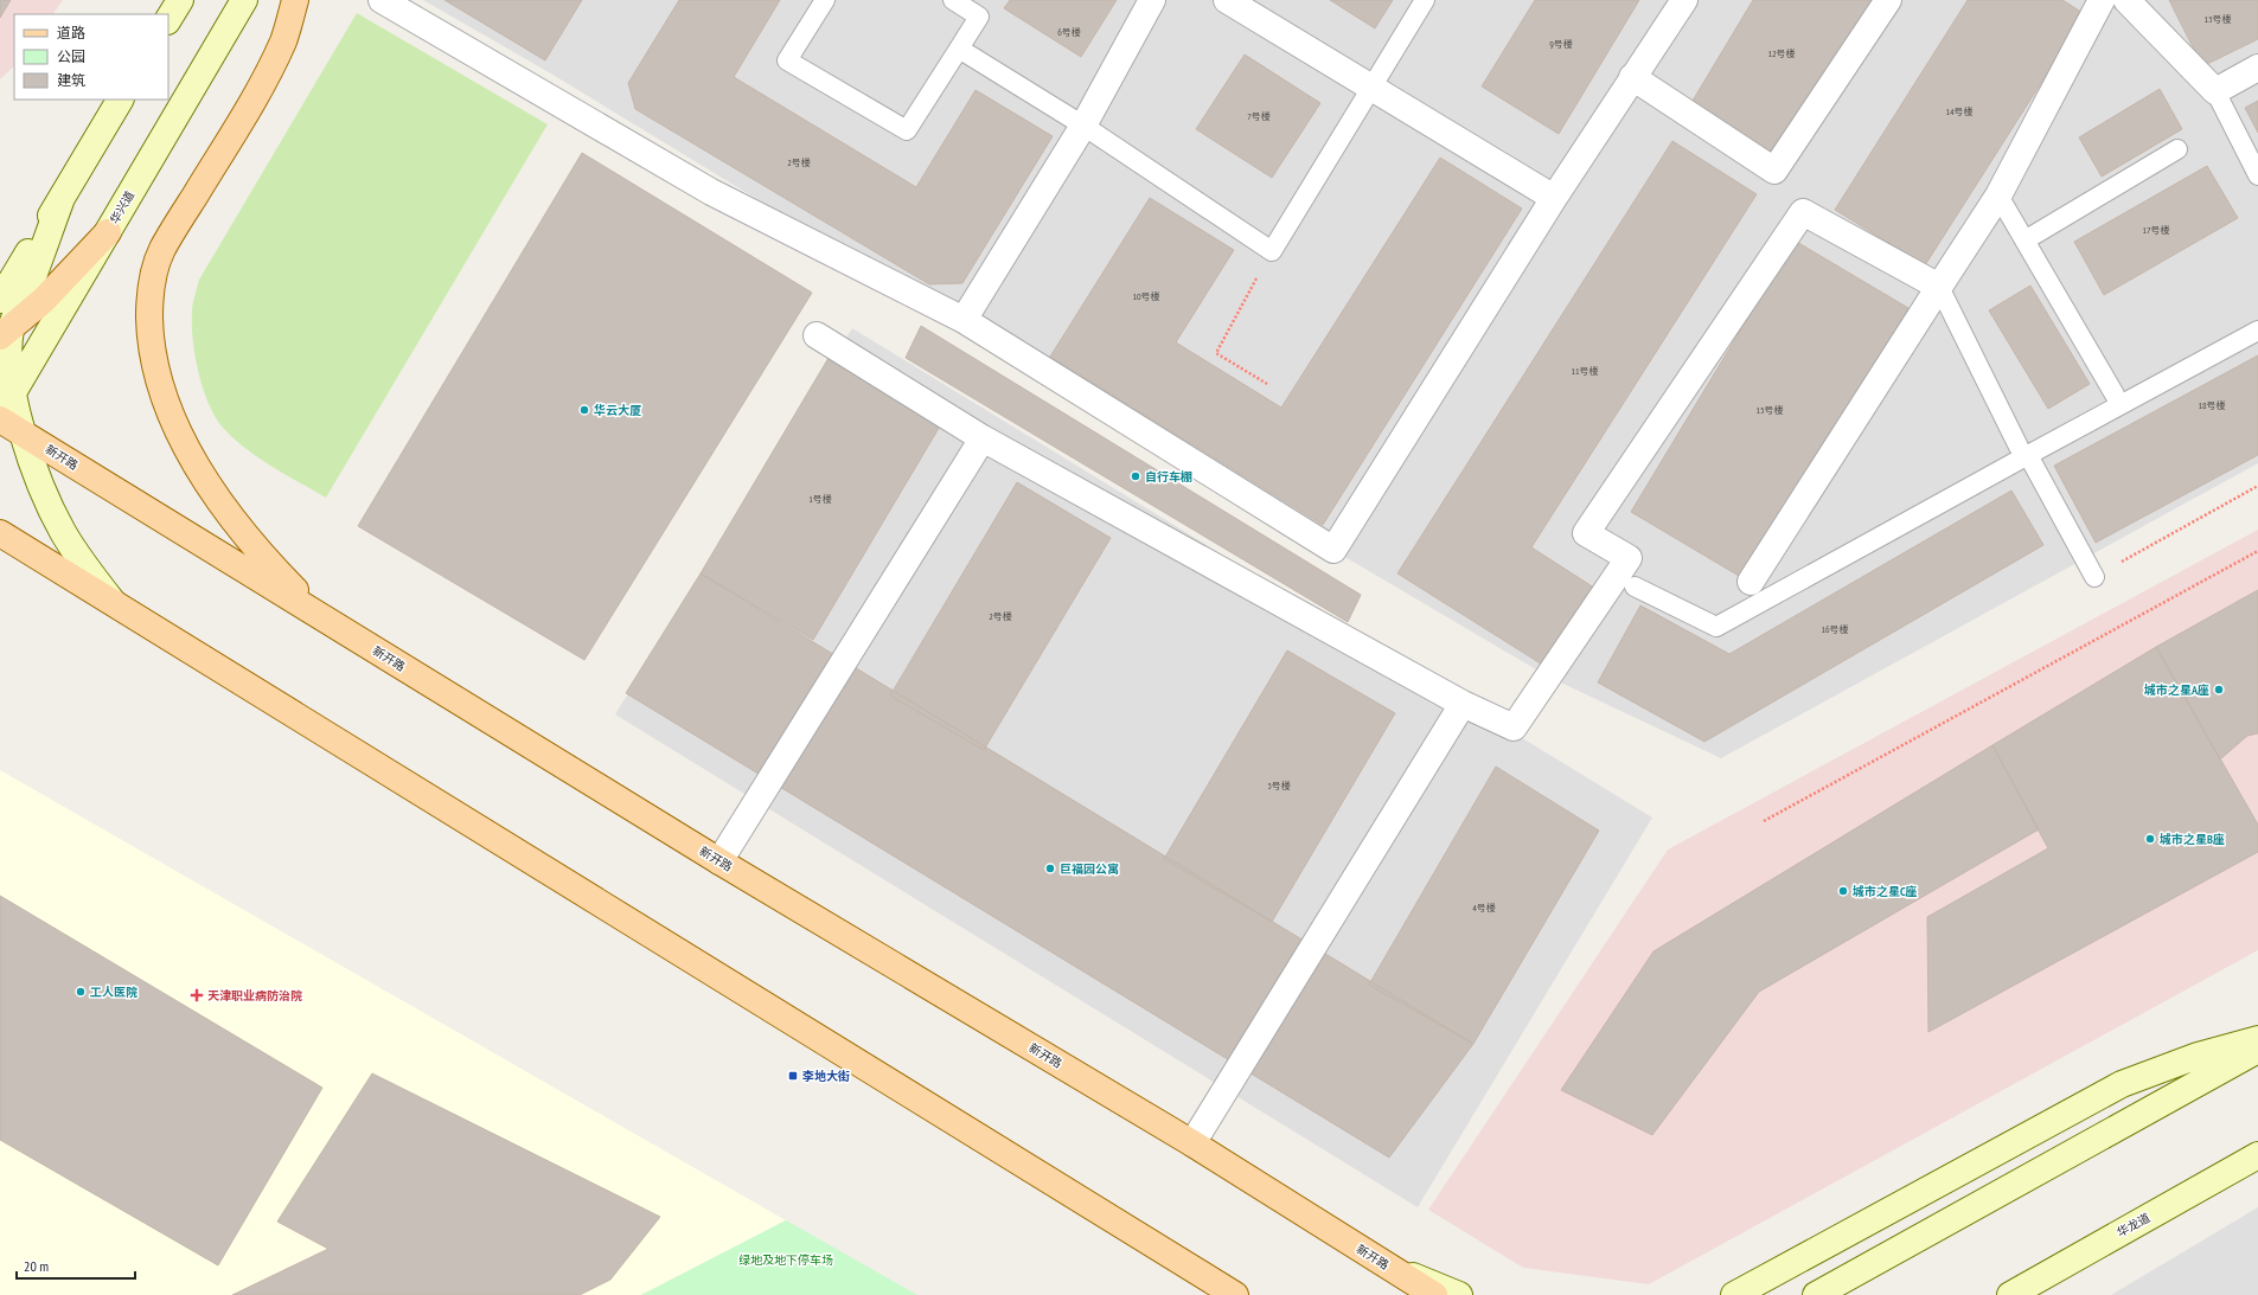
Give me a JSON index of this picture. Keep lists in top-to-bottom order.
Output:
{
  "streets": {
    "main road": ["华兴道", "新开路", "华龙道"]
  },
  "parks": ["绿地及地下停车场"],
  "places": {
    "other": [
      "华云大厦",
      "自行车棚",
      "城市之星A座",
      "城市之星B座",
      "巨福园公寓",
      "城市之星C座",
      "工人医院"
    ],
    "health": ["天津职业病防治院"],
    "transit": ["李地大街"]
  },
  "house_numbers": [
    "13号楼",
    "6号楼",
    "9号楼",
    "12号楼",
    "14号楼",
    "7号楼",
    "2号楼",
    "17号楼",
    "10号楼",
    "11号楼",
    "18号楼",
    "15号楼",
    "1号楼",
    "2号楼",
    "16号楼",
    "3号楼",
    "4号楼"
  ],
  "legend": ["道路", "公园", "建筑"],
  "scale_bar": "20 m"
}
